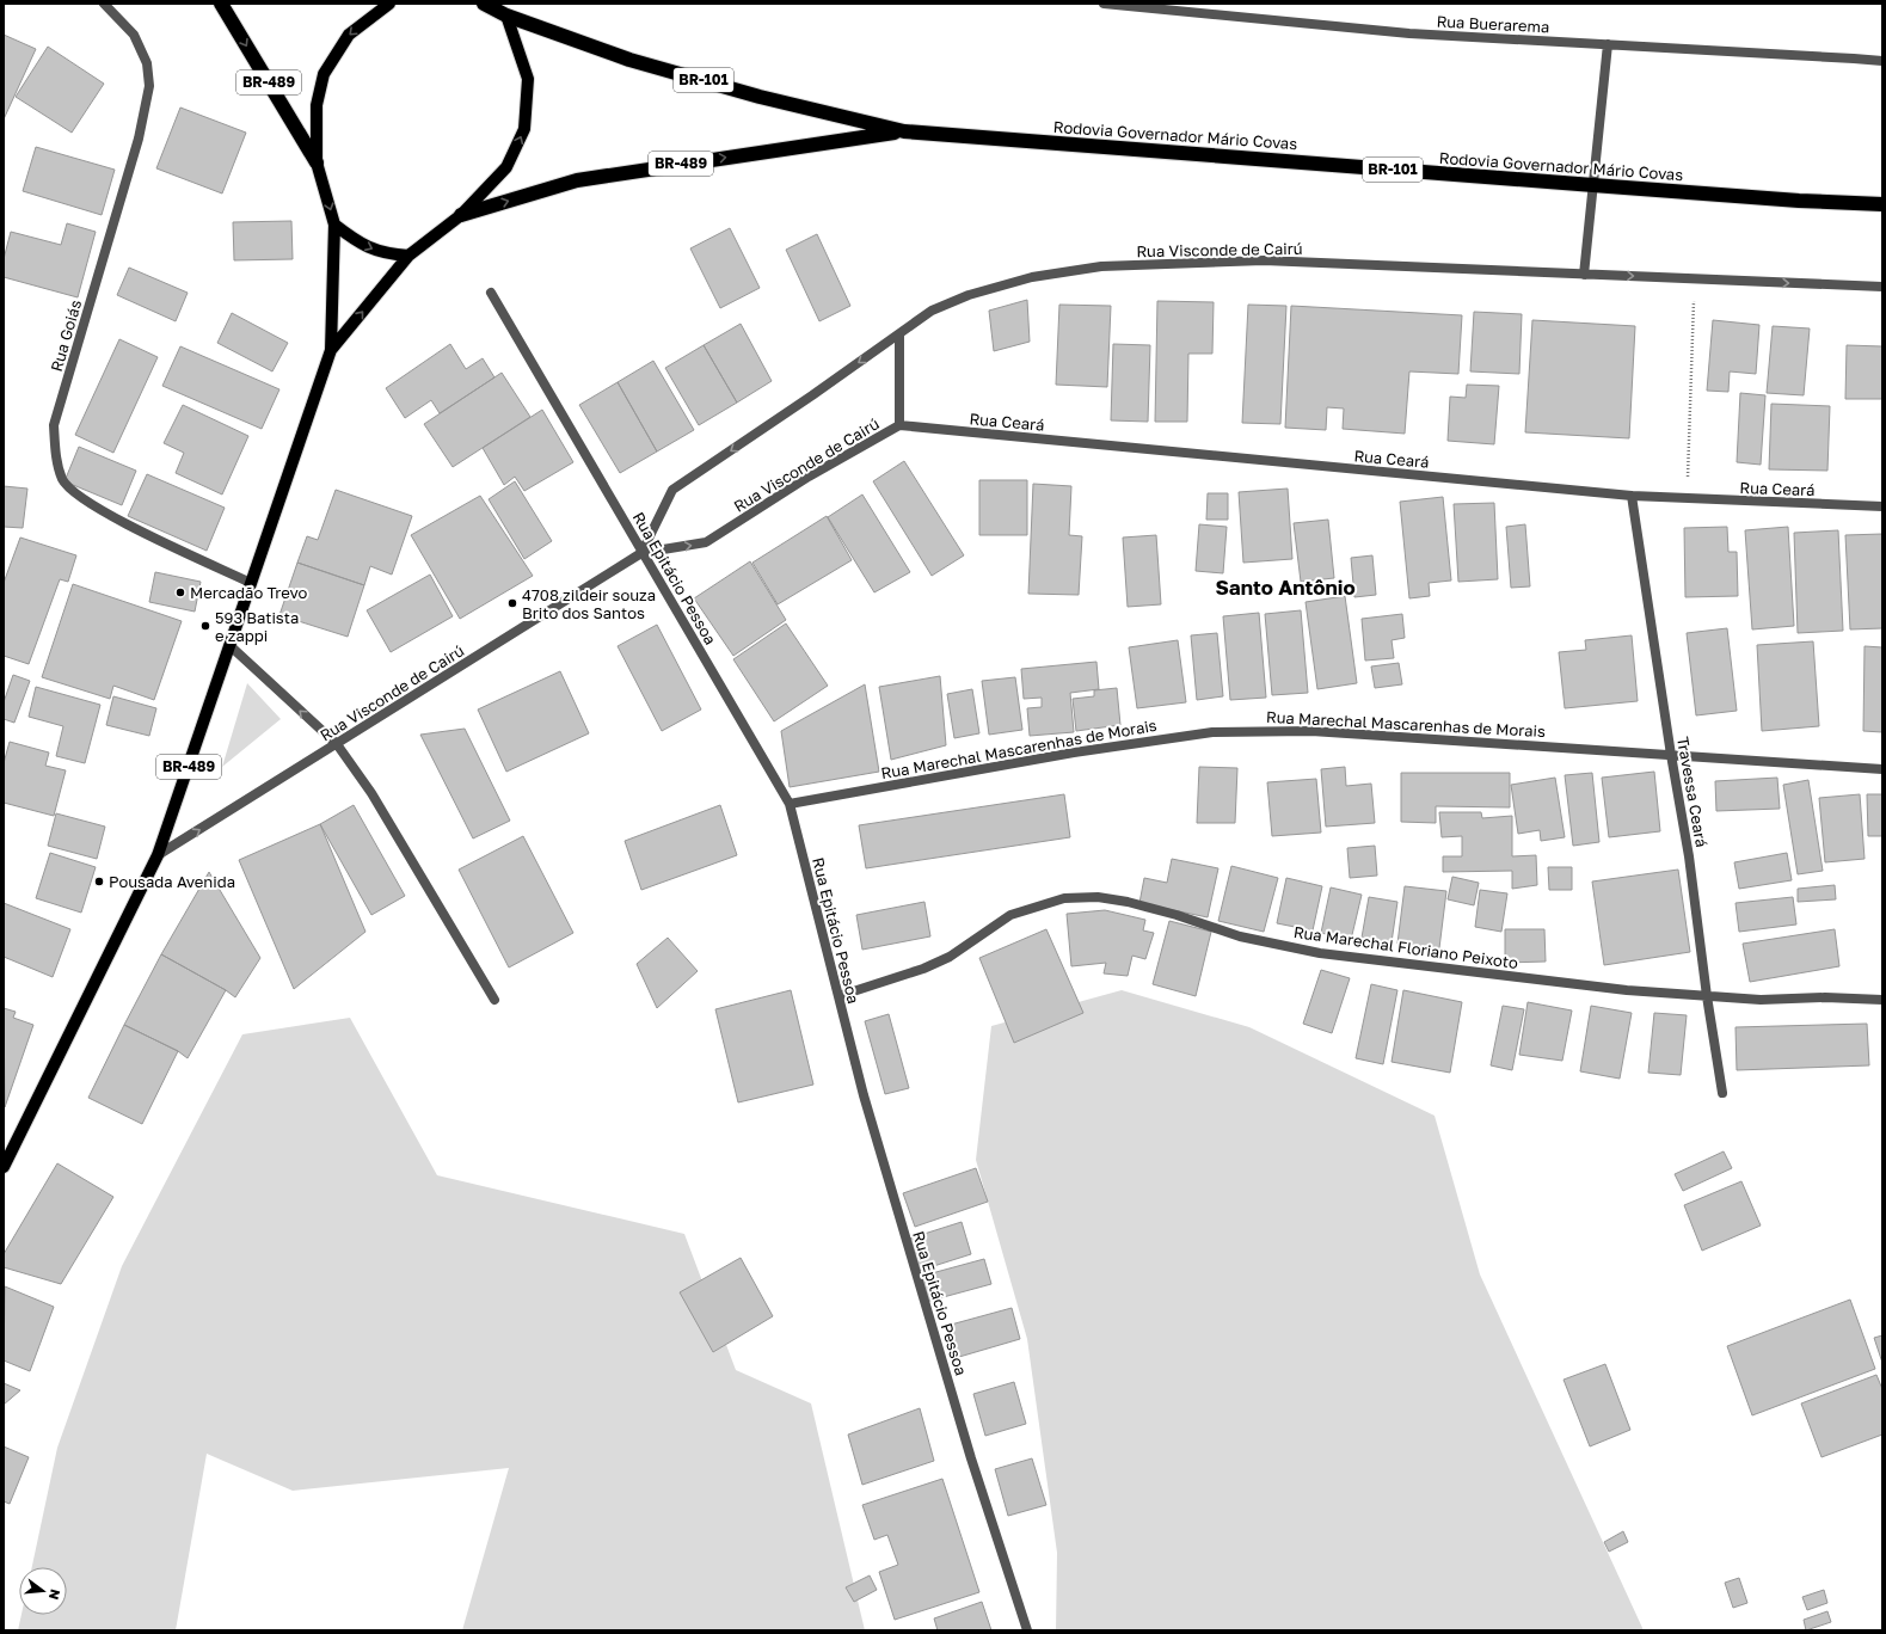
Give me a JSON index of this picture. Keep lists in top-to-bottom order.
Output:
{
  "streets": {
    "highway": ["BR-101", "BR-489", "Rodovia Governador Mário Covas"],
    "street": [
      "Rua Buerarema",
      "Rua Visconde de Cairú",
      "Rua Goiás",
      "Rua Ceará",
      "Rua Epitácio Pessoa",
      "Rua Marechal Mascarenhas de Morais",
      "Travessa Ceará",
      "Rua Marechal Floriano Peixoto"
    ]
  },
  "crossings": [
    ["BR-489", "Rodovia Governador Mário Covas"],
    ["BR-489", "Rua Visconde de Cairú"],
    ["BR-489", "Rua Goiás"],
    ["Rua Visconde de Cairú", "Rua Ceará"],
    ["Rua Visconde de Cairú", "Rua Epitácio Pessoa"],
    ["Rua Ceará", "Travessa Ceará"],
    ["Rua Epitácio Pessoa", "Rua Marechal Mascarenhas de Morais"],
    ["Rua Epitácio Pessoa", "Rua Marechal Floriano Peixoto"],
    ["Rua Marechal Mascarenhas de Morais", "Travessa Ceará"],
    ["Travessa Ceará", "Rua Marechal Floriano Peixoto"]
  ],
  "districts": ["Santo Antônio"],
  "places": [
    "Mercadão Trevo",
    "4708 zildeir souza Brito dos Santos",
    "593 Batista e zappi",
    "Pousada Avenida"
  ],
  "north": "right"
}
